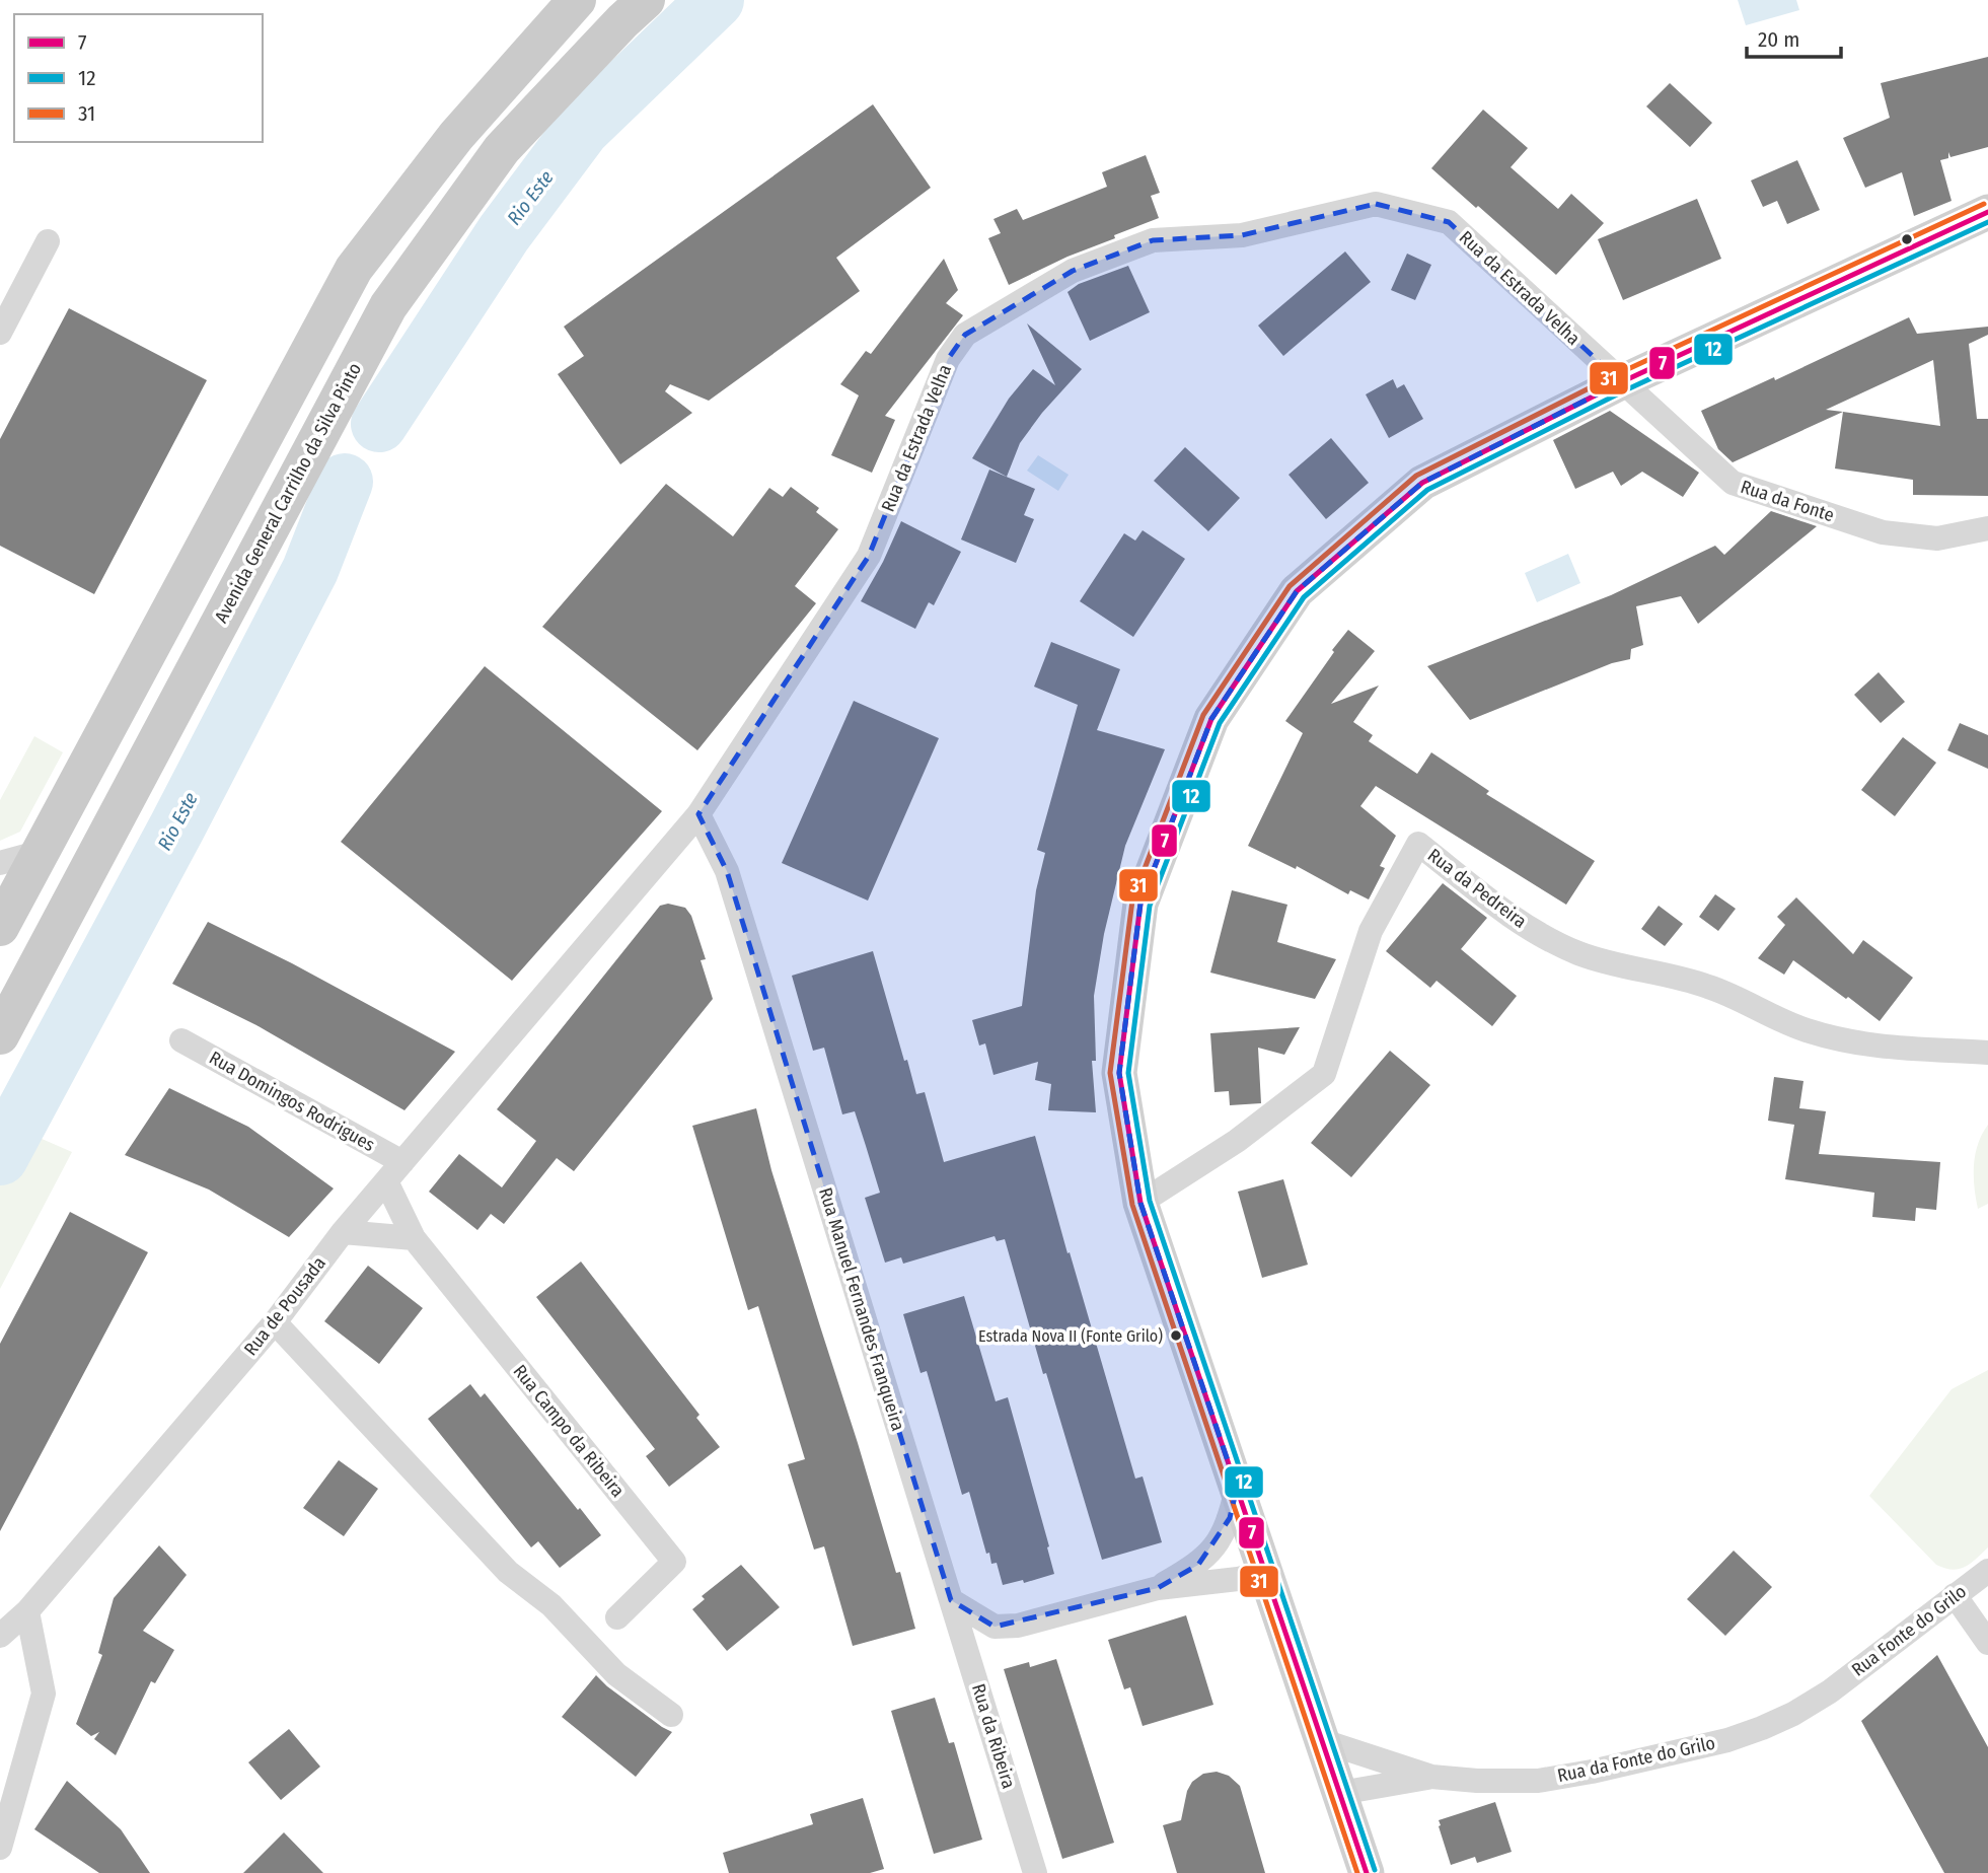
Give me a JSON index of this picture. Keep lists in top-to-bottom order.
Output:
{
  "streets": {
    "main road": ["Avenida General Carrilho da Silva Pinto"],
    "street": [
      "Rua da Estrada Velha",
      "Rua da Fonte",
      "Rua da Pedreira",
      "Rua Domingos Rodrigues",
      "Rua de Pousada",
      "Rua Manuel Fernandes Franqueira",
      "Rua Campo da Ribeira",
      "Rua Fonte do Grilo",
      "Rua da Ribeira",
      "Rua da Fonte do Grilo"
    ]
  },
  "crossings": [
    ["Rua da Estrada Velha", "Rua da Fonte"],
    ["Rua da Estrada Velha", "Rua de Pousada"],
    ["Rua da Estrada Velha", "Rua Manuel Fernandes Franqueira"],
    ["Rua Domingos Rodrigues", "Rua de Pousada"],
    ["Rua de Pousada", "Rua Manuel Fernandes Franqueira"],
    ["Rua de Pousada", "Rua Campo da Ribeira"],
    ["Rua Manuel Fernandes Franqueira", "Rua da Ribeira"],
    ["Rua Fonte do Grilo", "Rua da Fonte do Grilo"]
  ],
  "water": ["Rio Este"],
  "places": ["Estrada Nova II (Fonte Grilo)"],
  "lines": ["transit line 31", "transit line 7", "transit line 12"],
  "legend": ["7", "12", "31"],
  "scale_bar": "20 m"
}
